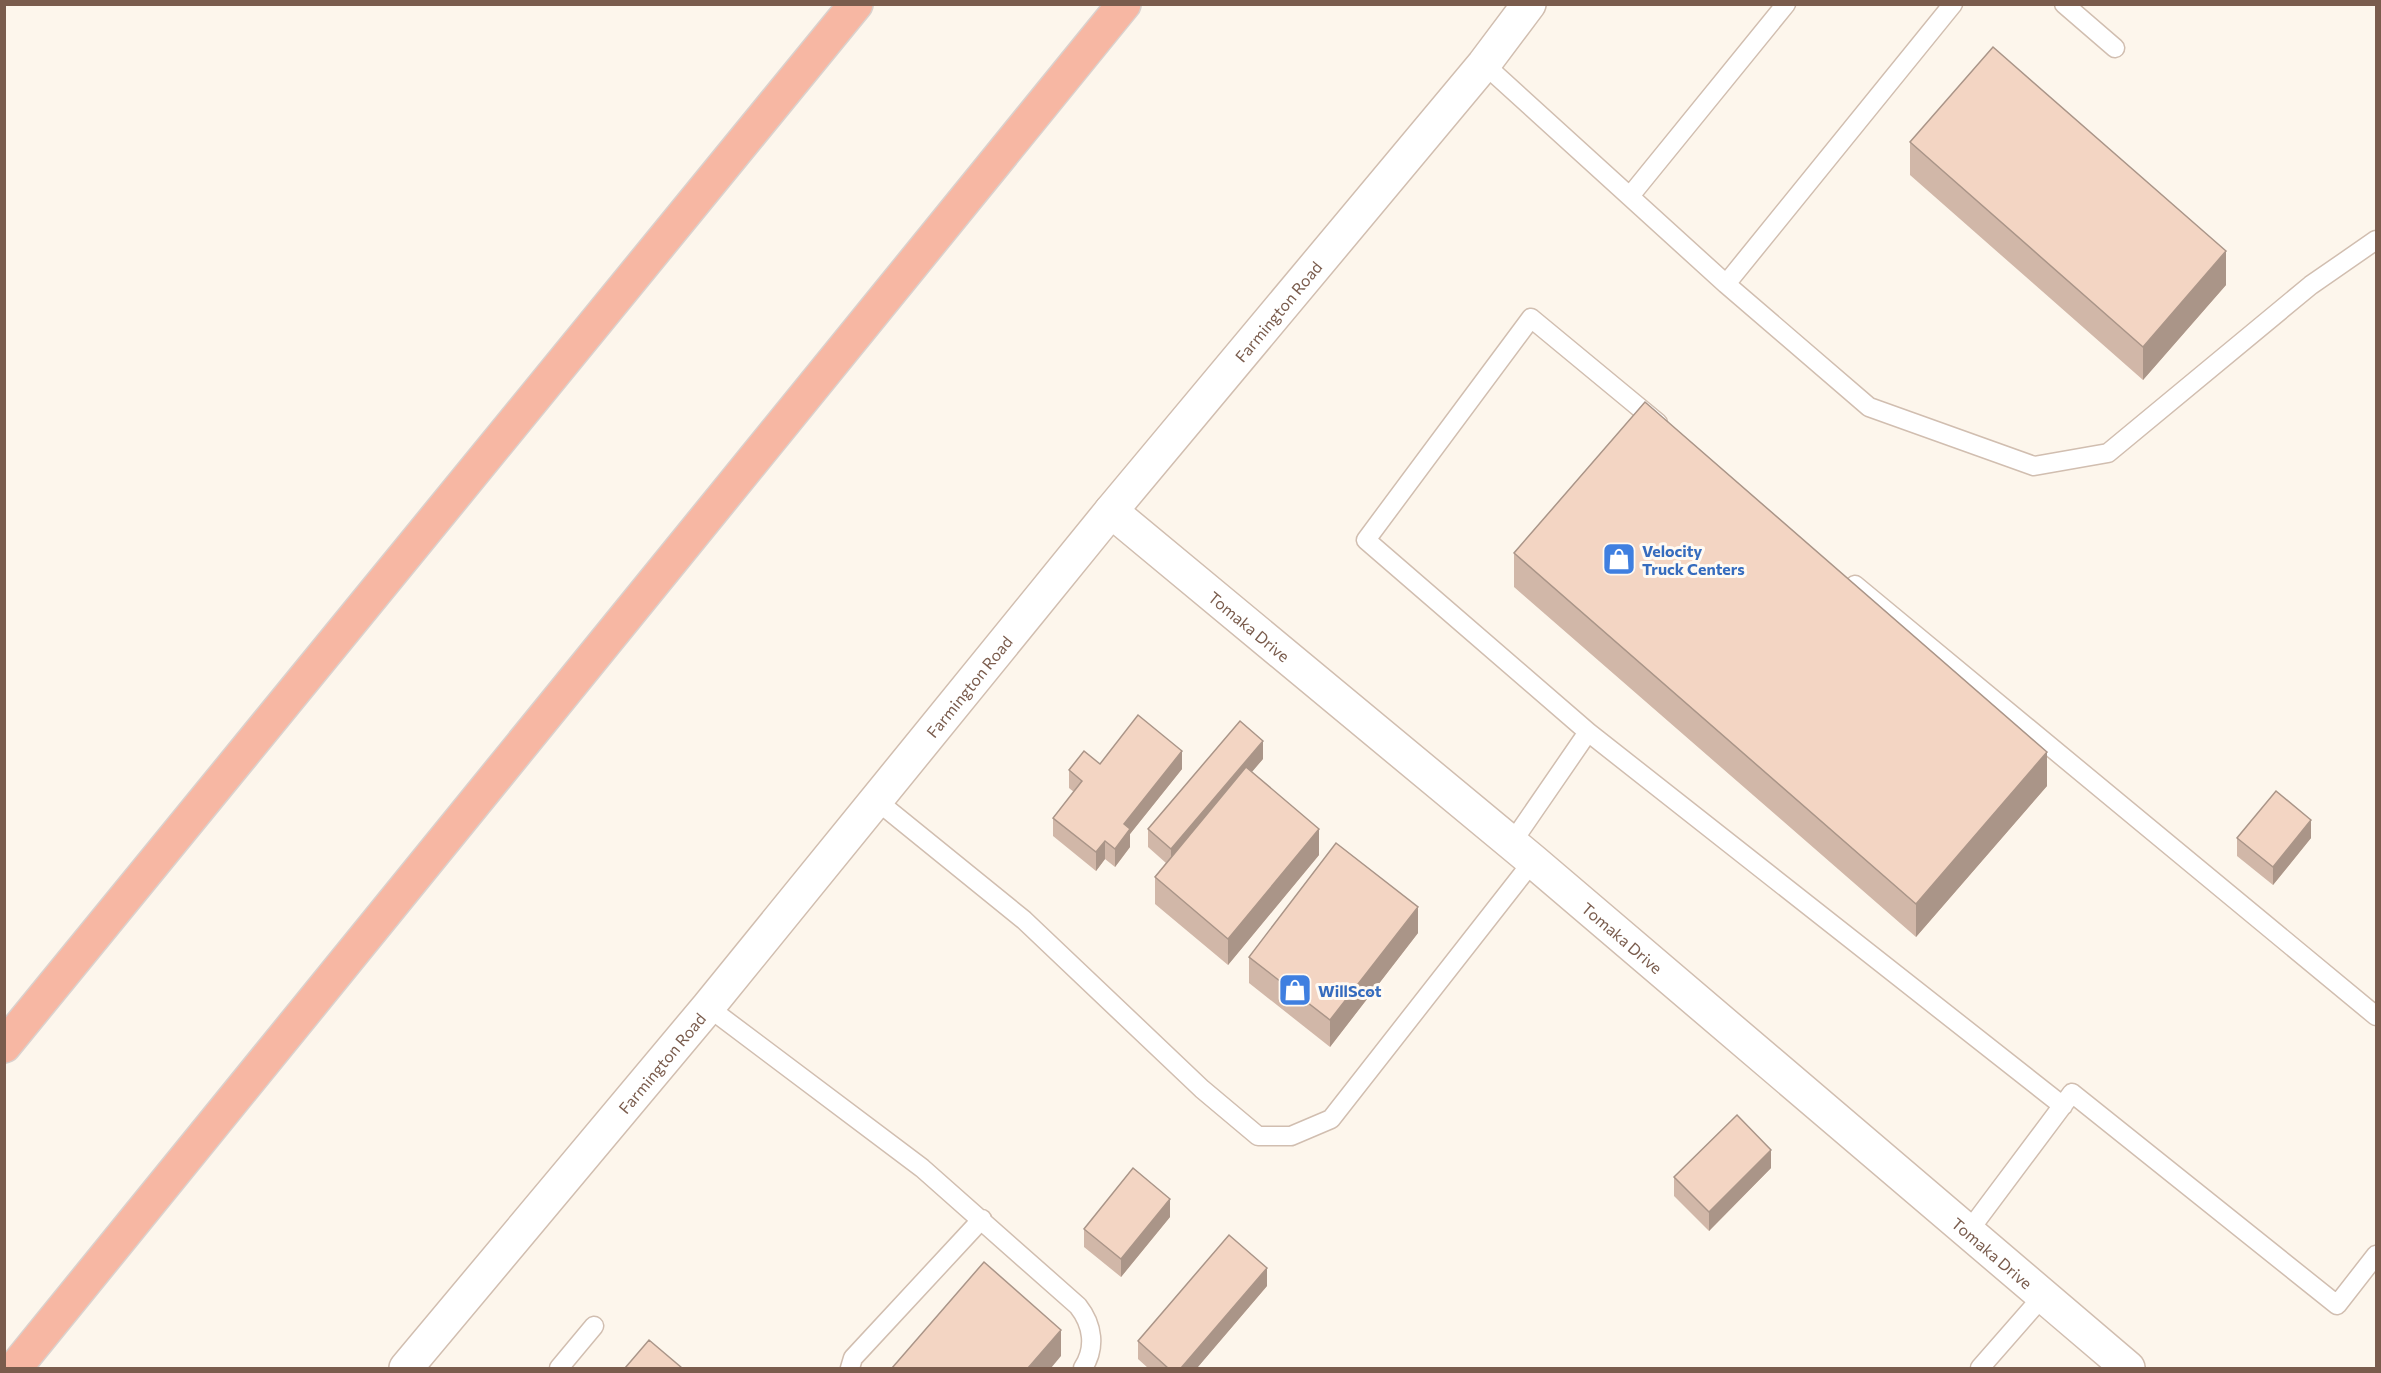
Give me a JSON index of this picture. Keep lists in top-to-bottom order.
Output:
{
  "streets": {
    "street": ["Farmington Road", "Tomaka Drive"]
  },
  "crossings": [
    ["Farmington Road", "Tomaka Drive"]
  ],
  "places": {
    "shop": ["Velocity Truck Centers", "WillScot"]
  }
}
